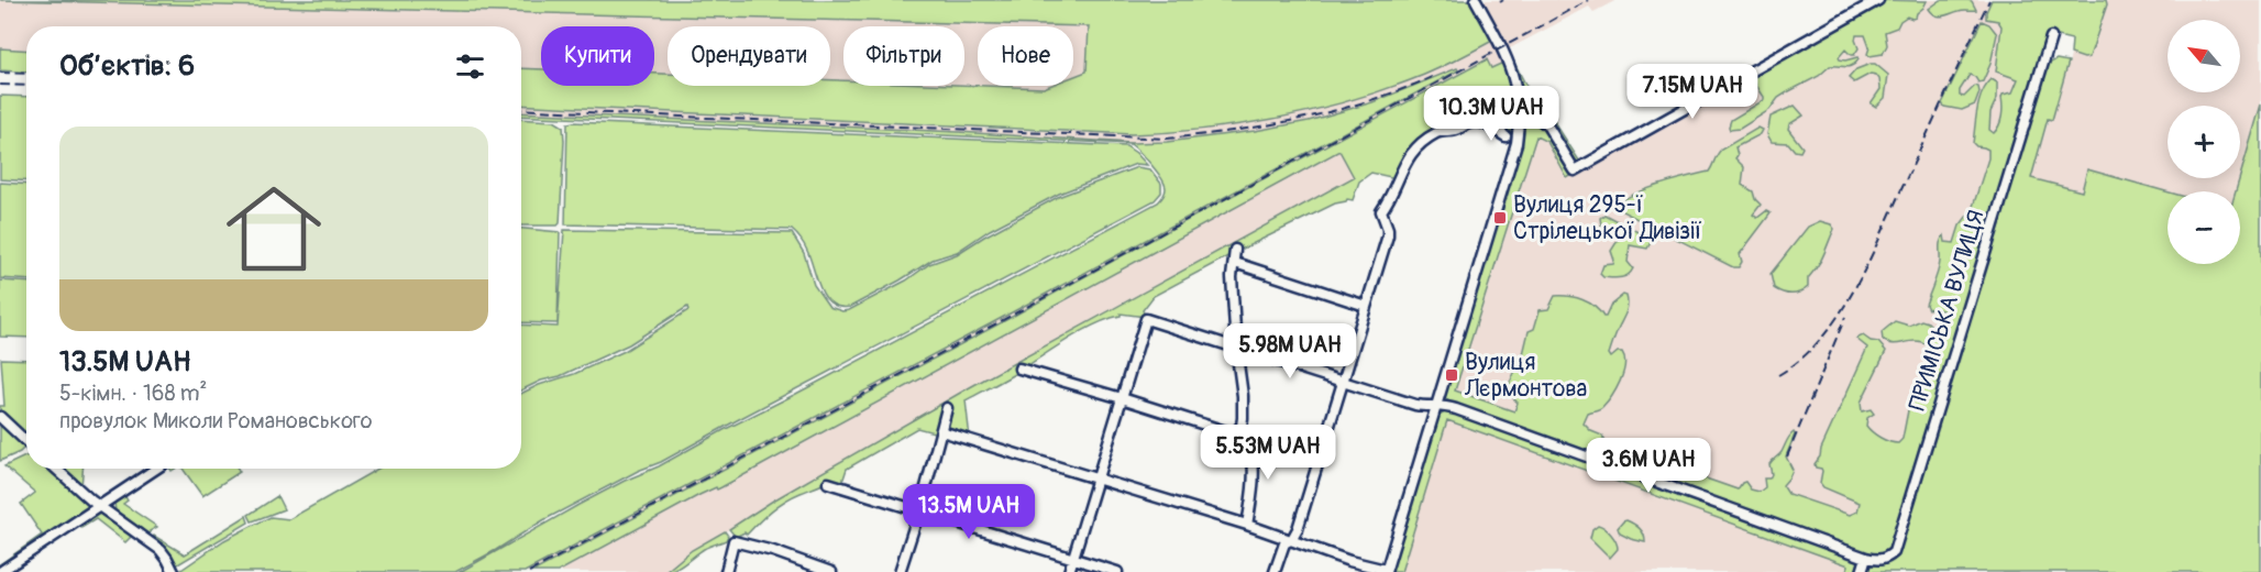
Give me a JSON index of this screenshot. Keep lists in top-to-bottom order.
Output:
{
  "streets": {
    "street": ["ПРИМІСЬКА ВУЛИЦЯ"]
  },
  "places": {
    "transit": ["Вулиця 295-ї Стрілецької Дивізії", "Вулиця Лєрмонтова"]
  },
  "north": "top left",
  "page": {
    "map_buttons": ["+", "−"],
    "chip": [
      "Купити",
      "Орендувати",
      "Фільтри",
      "Нове"
    ],
    "heading": "Об’єктів: 6",
    "price": [
      "7.15M UAH",
      "10.3M UAH",
      "5.98M UAH",
      "5.53M UAH",
      "3.6M UAH",
      "13.5M UAH"
    ],
    "list": [
      {
        "name": "13.5M UAH",
        "note": "5-кімн. · 168 m² · провулок Миколи Романовського"
      }
    ]
  }
}
